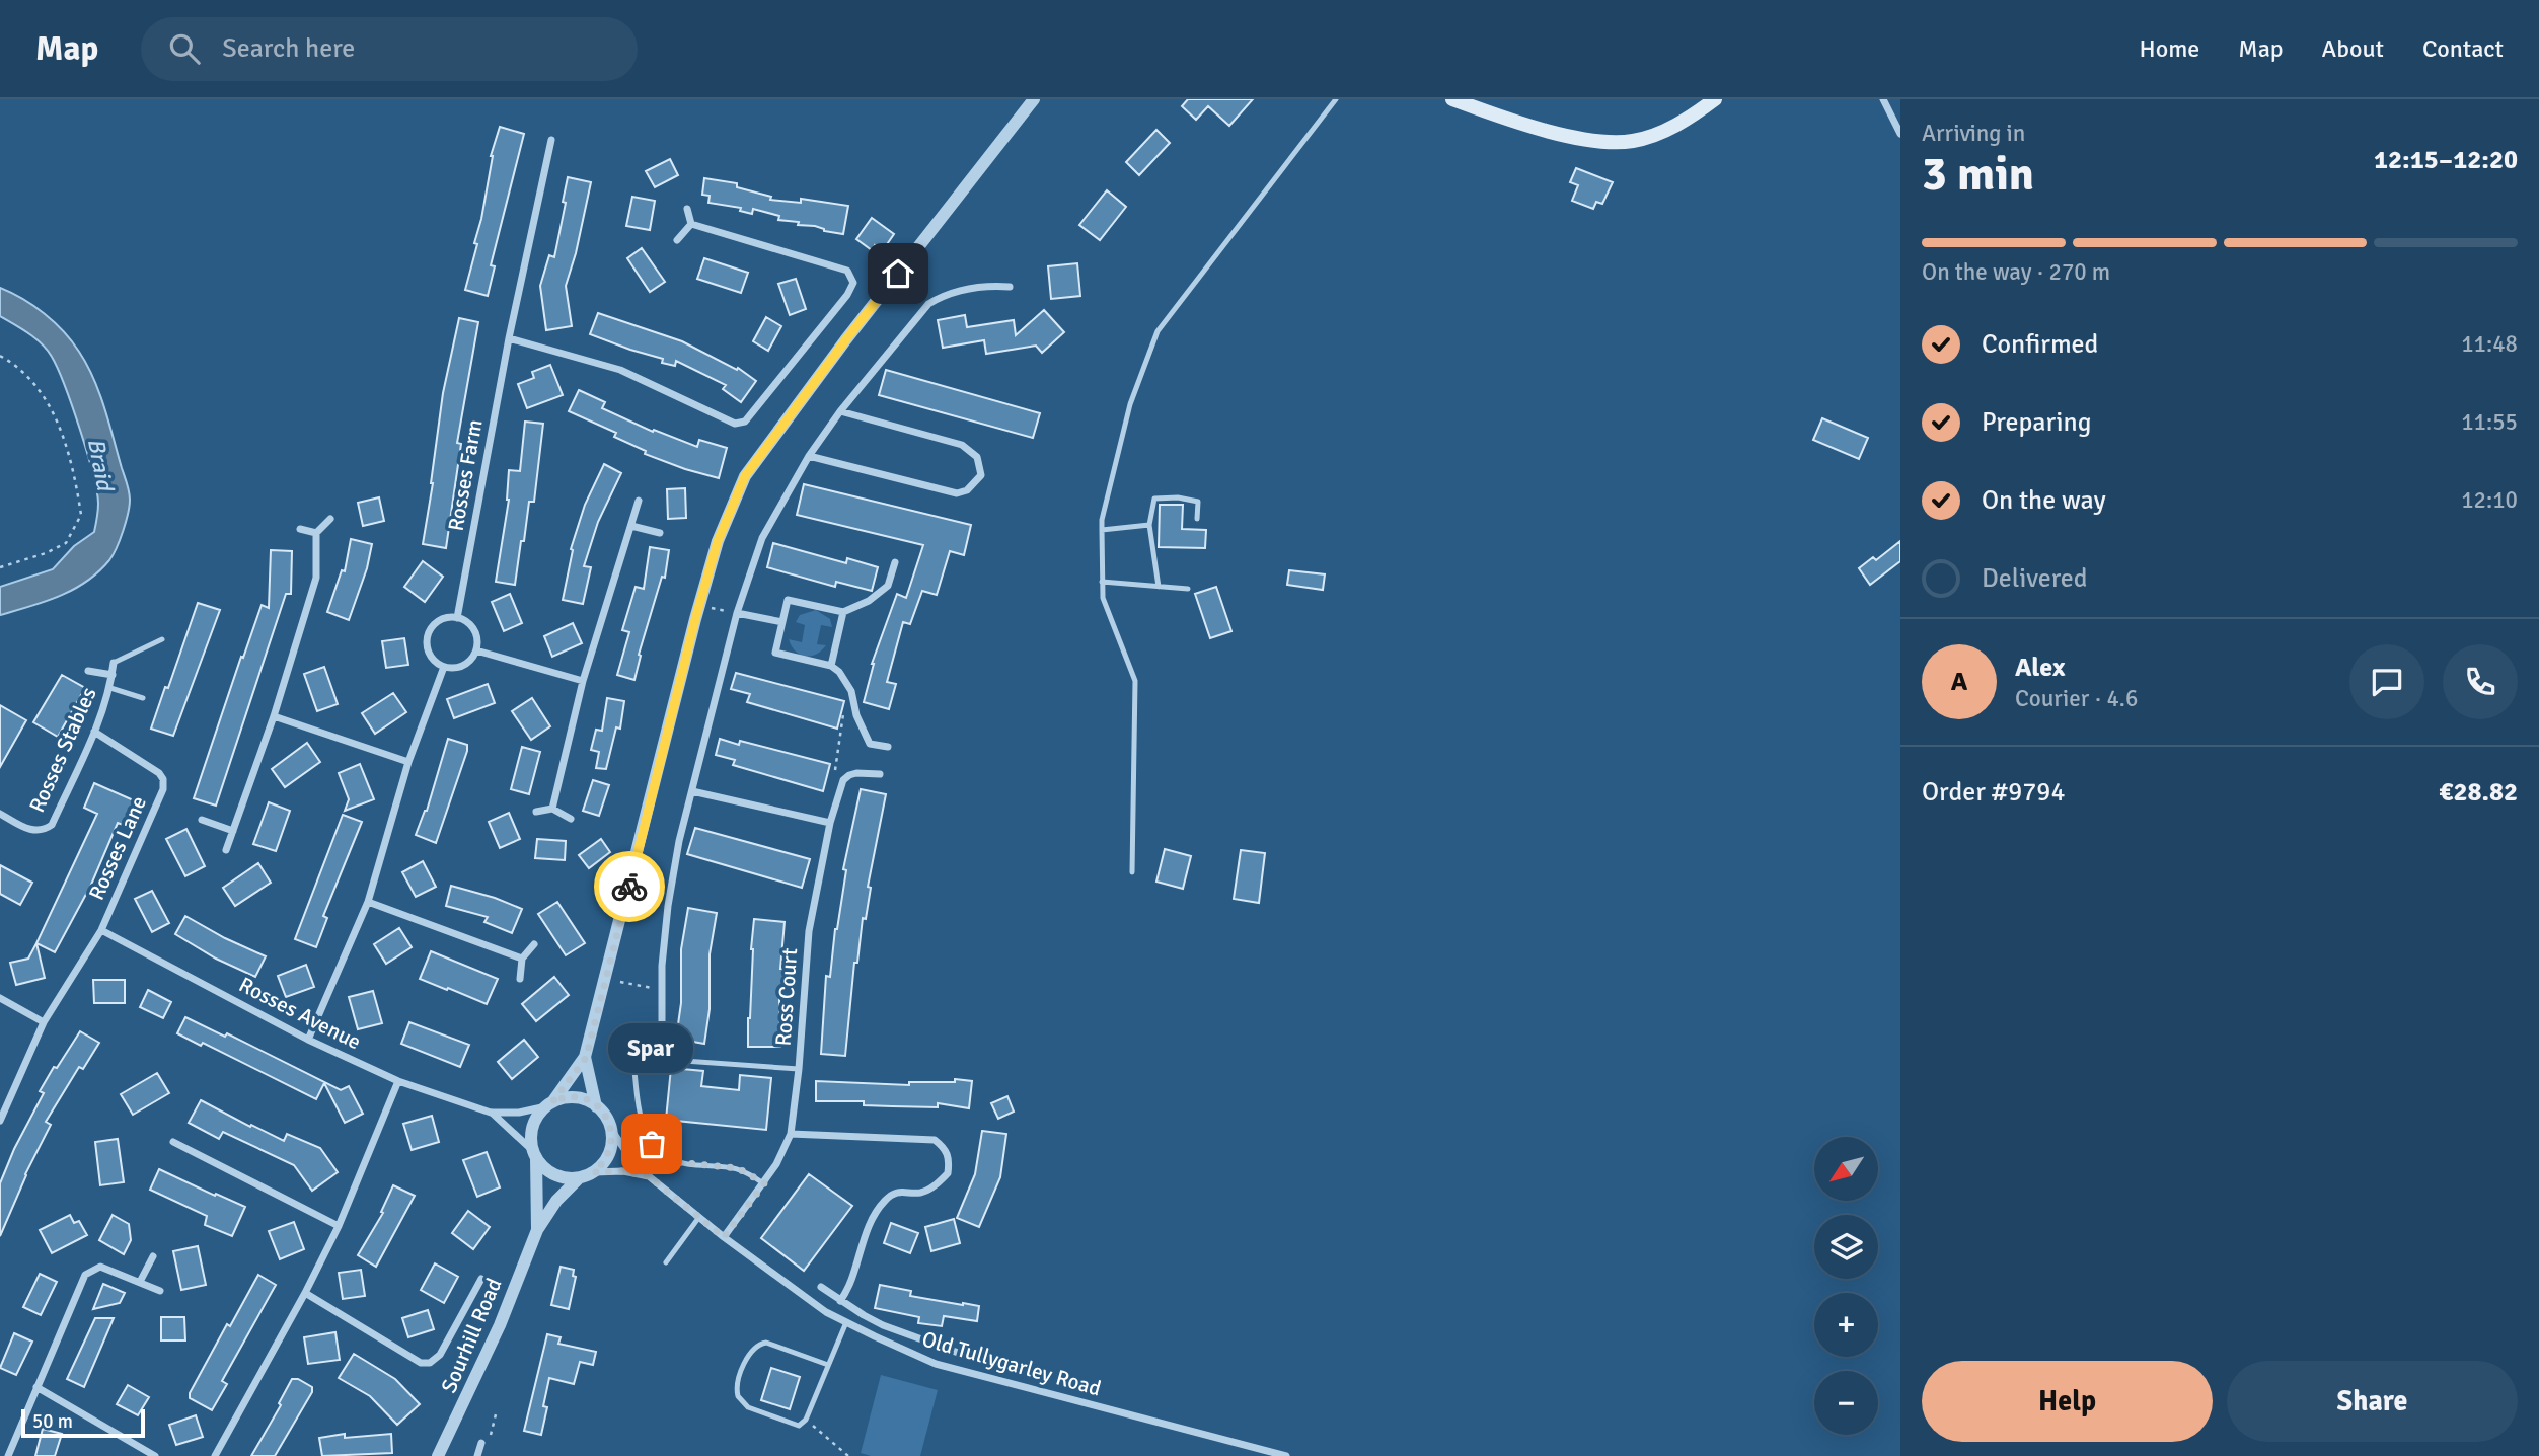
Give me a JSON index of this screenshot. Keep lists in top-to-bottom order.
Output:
{
  "streets": {
    "street": [
      "Rosses Farm",
      "Rosses Stables",
      "Rosses Lane",
      "Ross Court",
      "Rosses Avenue",
      "Sourhill Road",
      "Old Tullygarley Road"
    ]
  },
  "crossings": [
    ["Rosses Stables", "Rosses Lane"],
    ["Rosses Lane", "Rosses Avenue"],
    ["Ross Court", "Old Tullygarley Road"],
    ["Rosses Avenue", "Sourhill Road"],
    ["Rosses Avenue", "Old Tullygarley Road"],
    ["Sourhill Road", "Old Tullygarley Road"]
  ],
  "water": ["Braid"],
  "places": ["Spar"],
  "scale_bar": "50 m",
  "north": "bottom left",
  "page": {
    "header": "Map",
    "search": "Search here",
    "nav": [
      "Home",
      "Map",
      "About",
      "Contact"
    ],
    "heading": ["3 min", "Arriving in", "12:15–12:20"],
    "panel": [
      "Alex",
      "Courier · 4.6",
      "Order #9794",
      "€28.82"
    ],
    "bar": "On the way · 270 m",
    "list": [
      ["Confirmed", "11:48"],
      ["Preparing", "11:55"],
      ["On the way", "12:10"],
      "Delivered"
    ],
    "round": "A",
    "bubble": "Spar",
    "map_buttons": ["+", "−"],
    "buttons": ["Help", "Share"],
    "scale": "50 m"
  }
}
